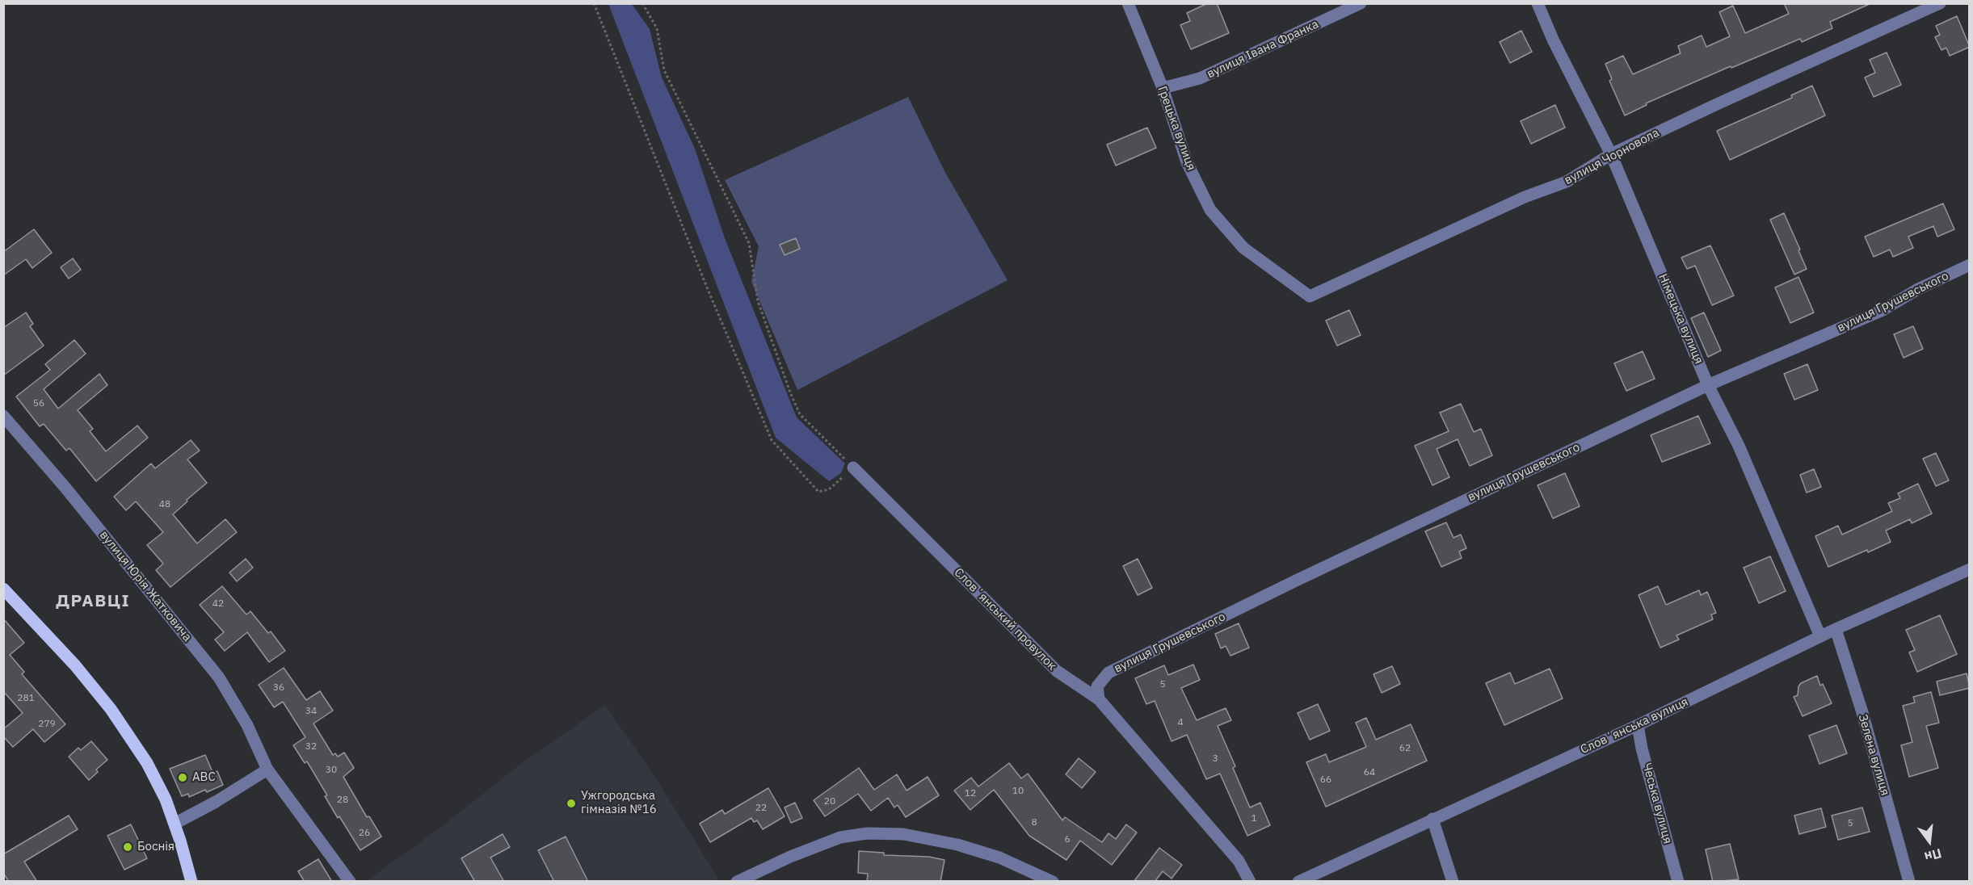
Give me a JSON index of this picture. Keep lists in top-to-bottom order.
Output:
{
  "streets": {
    "street": [
      "вулиця Івана Франка",
      "Грецька вулиця",
      "вулиця Чорновола",
      "вулиця Грушевського",
      "Німецька вулиця",
      "вулиця Юрія Жатковича",
      "Словʼянський провулок",
      "Словʼянська вулиця",
      "Зелена вулиця",
      "Чеська вулиця"
    ]
  },
  "crossings": [
    ["вулиця Івана Франка", "Грецька вулиця"],
    ["Грецька вулиця", "вулиця Чорновола"],
    ["вулиця Чорновола", "Німецька вулиця"],
    ["вулиця Грушевського", "Німецька вулиця"],
    ["вулиця Грушевського", "Словʼянський провулок"],
    ["Німецька вулиця", "Словʼянська вулиця"],
    ["Словʼянська вулиця", "Зелена вулиця"],
    ["Словʼянська вулиця", "Чеська вулиця"]
  ],
  "districts": ["ДРАВЦІ"],
  "places": ["ABC", "Ужгородська гімназія №16", "Боснія"],
  "house_numbers": [
    "56",
    "48",
    "42",
    "5",
    "36",
    "281",
    "34",
    "4",
    "279",
    "32",
    "62",
    "3",
    "30",
    "64",
    "66",
    "10",
    "12",
    "28",
    "20",
    "22",
    "1",
    "8",
    "5",
    "26",
    "6"
  ],
  "north": "bottom"
}
